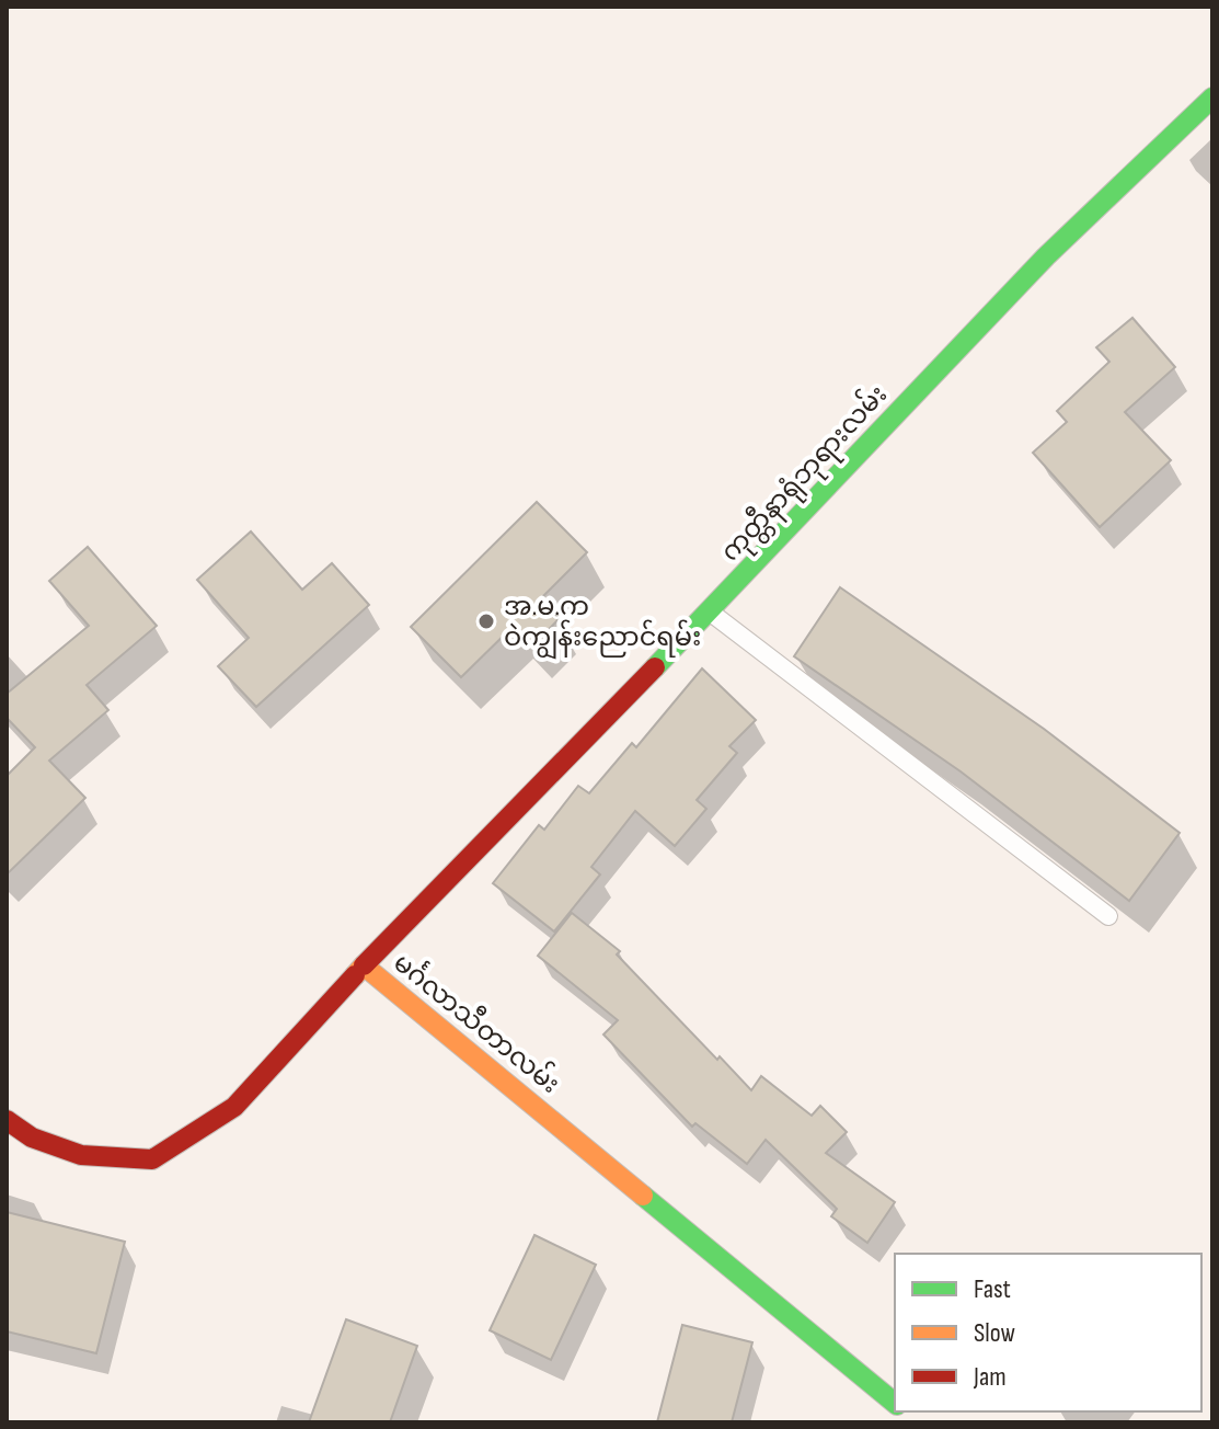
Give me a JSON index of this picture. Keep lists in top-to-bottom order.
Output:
{
  "streets": {
    "street": ["ကုတ္တီနာရုံဘုရားလမ်း", "မင်္ဂလာသီတာလမ်း"]
  },
  "crossings": [
    ["ကုတ္တီနာရုံဘုရားလမ်း", "မင်္ဂလာသီတာလမ်း"]
  ],
  "places": ["အ.မ.က ဝဲကျွန်းညောင်ရမ်း"],
  "legend": ["Fast", "Slow", "Jam"]
}
